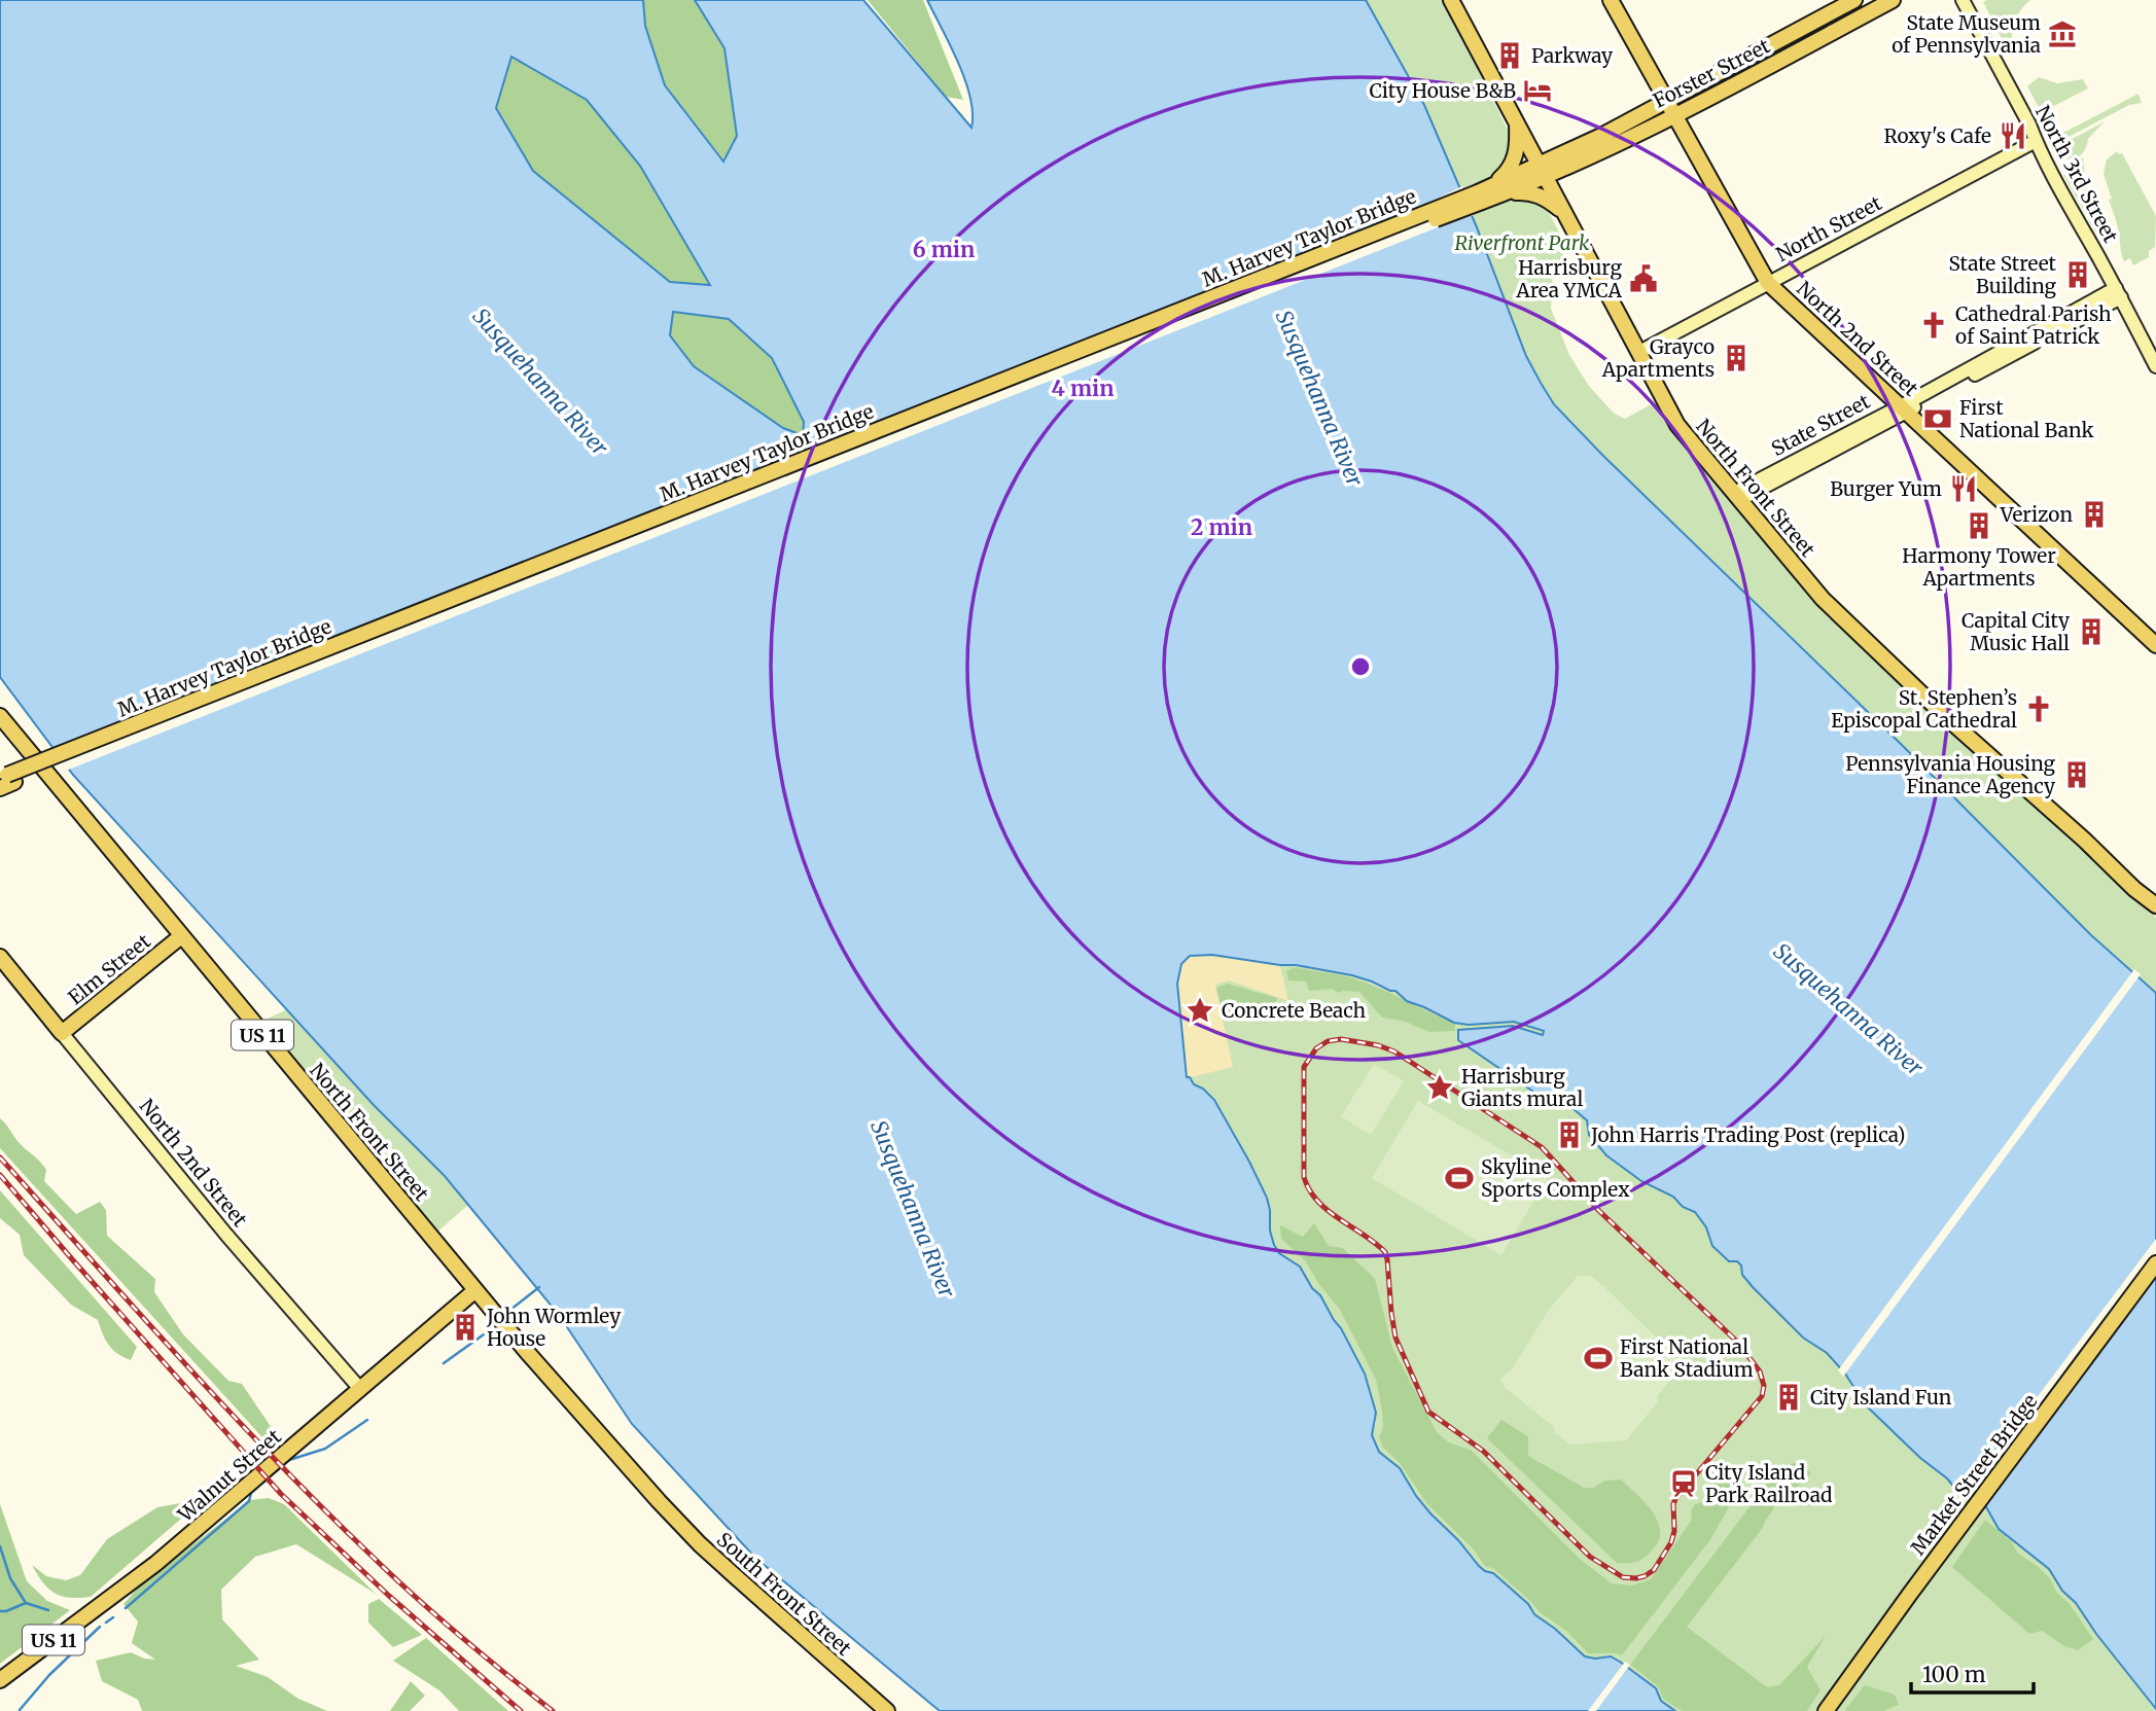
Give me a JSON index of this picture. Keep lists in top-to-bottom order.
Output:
{
  "streets": {
    "main road": [
      "Forster Street",
      "M. Harvey Taylor Bridge",
      "North 2nd Street",
      "North Front Street",
      "Elm Street",
      "US 11",
      "Market Street Bridge",
      "Walnut Street",
      "South Front Street"
    ],
    "street": ["North 3rd Street", "North Street", "State Street"]
  },
  "crossings": [
    ["Forster Street", "M. Harvey Taylor Bridge"],
    ["Forster Street", "North 2nd Street"],
    ["Forster Street", "North Front Street"],
    ["North 3rd Street", "North Street"],
    ["North 3rd Street", "State Street"],
    ["North Street", "North 2nd Street"],
    ["North Street", "North Front Street"],
    ["M. Harvey Taylor Bridge", "North Front Street"],
    ["North 2nd Street", "State Street"],
    ["North 2nd Street", "Elm Street"],
    ["North 2nd Street", "Walnut Street"],
    ["State Street", "North Front Street"],
    ["North Front Street", "Elm Street"],
    ["North Front Street", "Walnut Street"],
    ["North Front Street", "South Front Street"]
  ],
  "water": ["Susquehanna River"],
  "parks": ["Riverfront Park"],
  "places": {
    "museum": ["State Museum of Pennsylvania"],
    "building": [
      "Parkway",
      "State Street Building",
      "Grayco Apartments",
      "Verizon",
      "Harmony Tower Apartments",
      "Capital City Music Hall",
      "Pennsylvania Housing Finance Agency",
      "John Harris Trading Post (replica)",
      "John Wormley House",
      "City Island Fun"
    ],
    "hotel": ["City House B&B"],
    "restaurant": ["Roxy's Cafe", "Burger Yum"],
    "public building": ["Harrisburg Area YMCA"],
    "church": ["Cathedral Parish of Saint Patrick", "St. Stephen’s Episcopal Cathedral"],
    "bank": ["First National Bank"],
    "place": ["Concrete Beach", "Harrisburg Giants mural"],
    "sports": ["Skyline Sports Complex", "First National Bank Stadium"],
    "station": ["City Island Park Railroad"]
  },
  "scale_bar": "100 m",
  "rings": ["6 min", "4 min", "2 min"]
}
